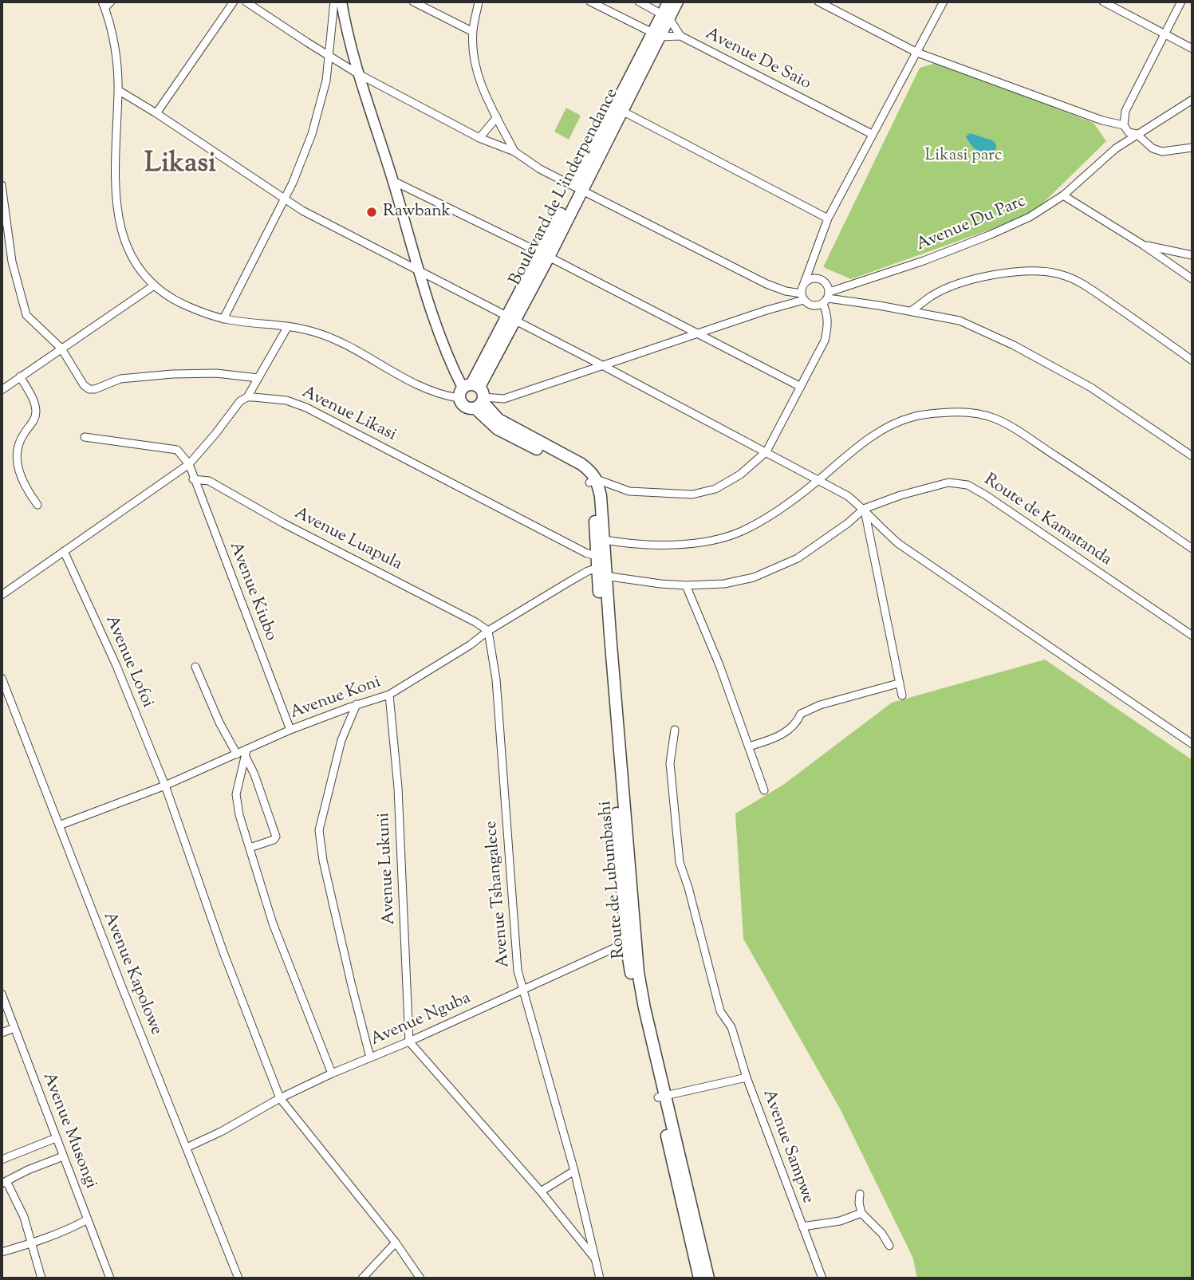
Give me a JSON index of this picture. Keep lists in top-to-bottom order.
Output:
{
  "streets": {
    "highway": ["Boulevard de L'inderpendance", "Route de Lubumbashi"],
    "street": [
      "Avenue De Saio",
      "Avenue Du Parc",
      "Avenue Likasi",
      "Route de Kamatanda",
      "Avenue Luapula",
      "Avenue Kiubo",
      "Avenue Lofoi",
      "Avenue Koni",
      "Avenue Lukuni",
      "Avenue Tshangalece",
      "Avenue Kapolowe",
      "Avenue Nguba",
      "Avenue Musongi",
      "Avenue Sampwe"
    ]
  },
  "crossings": [
    ["Avenue De Saio", "Boulevard de L'inderpendance"],
    ["Avenue Likasi", "Route de Kamatanda"],
    ["Avenue Likasi", "Avenue Koni"],
    ["Avenue Likasi", "Route de Lubumbashi"],
    ["Avenue Luapula", "Avenue Kiubo"],
    ["Avenue Luapula", "Avenue Koni"],
    ["Avenue Luapula", "Avenue Tshangalece"],
    ["Avenue Kiubo", "Avenue Koni"],
    ["Avenue Lofoi", "Avenue Koni"],
    ["Avenue Lofoi", "Avenue Nguba"],
    ["Avenue Koni", "Avenue Lukuni"],
    ["Avenue Koni", "Route de Lubumbashi"],
    ["Avenue Koni", "Avenue Tshangalece"],
    ["Avenue Koni", "Avenue Kapolowe"],
    ["Avenue Lukuni", "Avenue Nguba"],
    ["Route de Lubumbashi", "Avenue Nguba"],
    ["Route de Lubumbashi", "Avenue Sampwe"],
    ["Avenue Tshangalece", "Avenue Nguba"],
    ["Avenue Kapolowe", "Avenue Nguba"]
  ],
  "districts": ["Likasi"],
  "parks": ["Likasi parc"],
  "places": ["Rawbank"]
}
